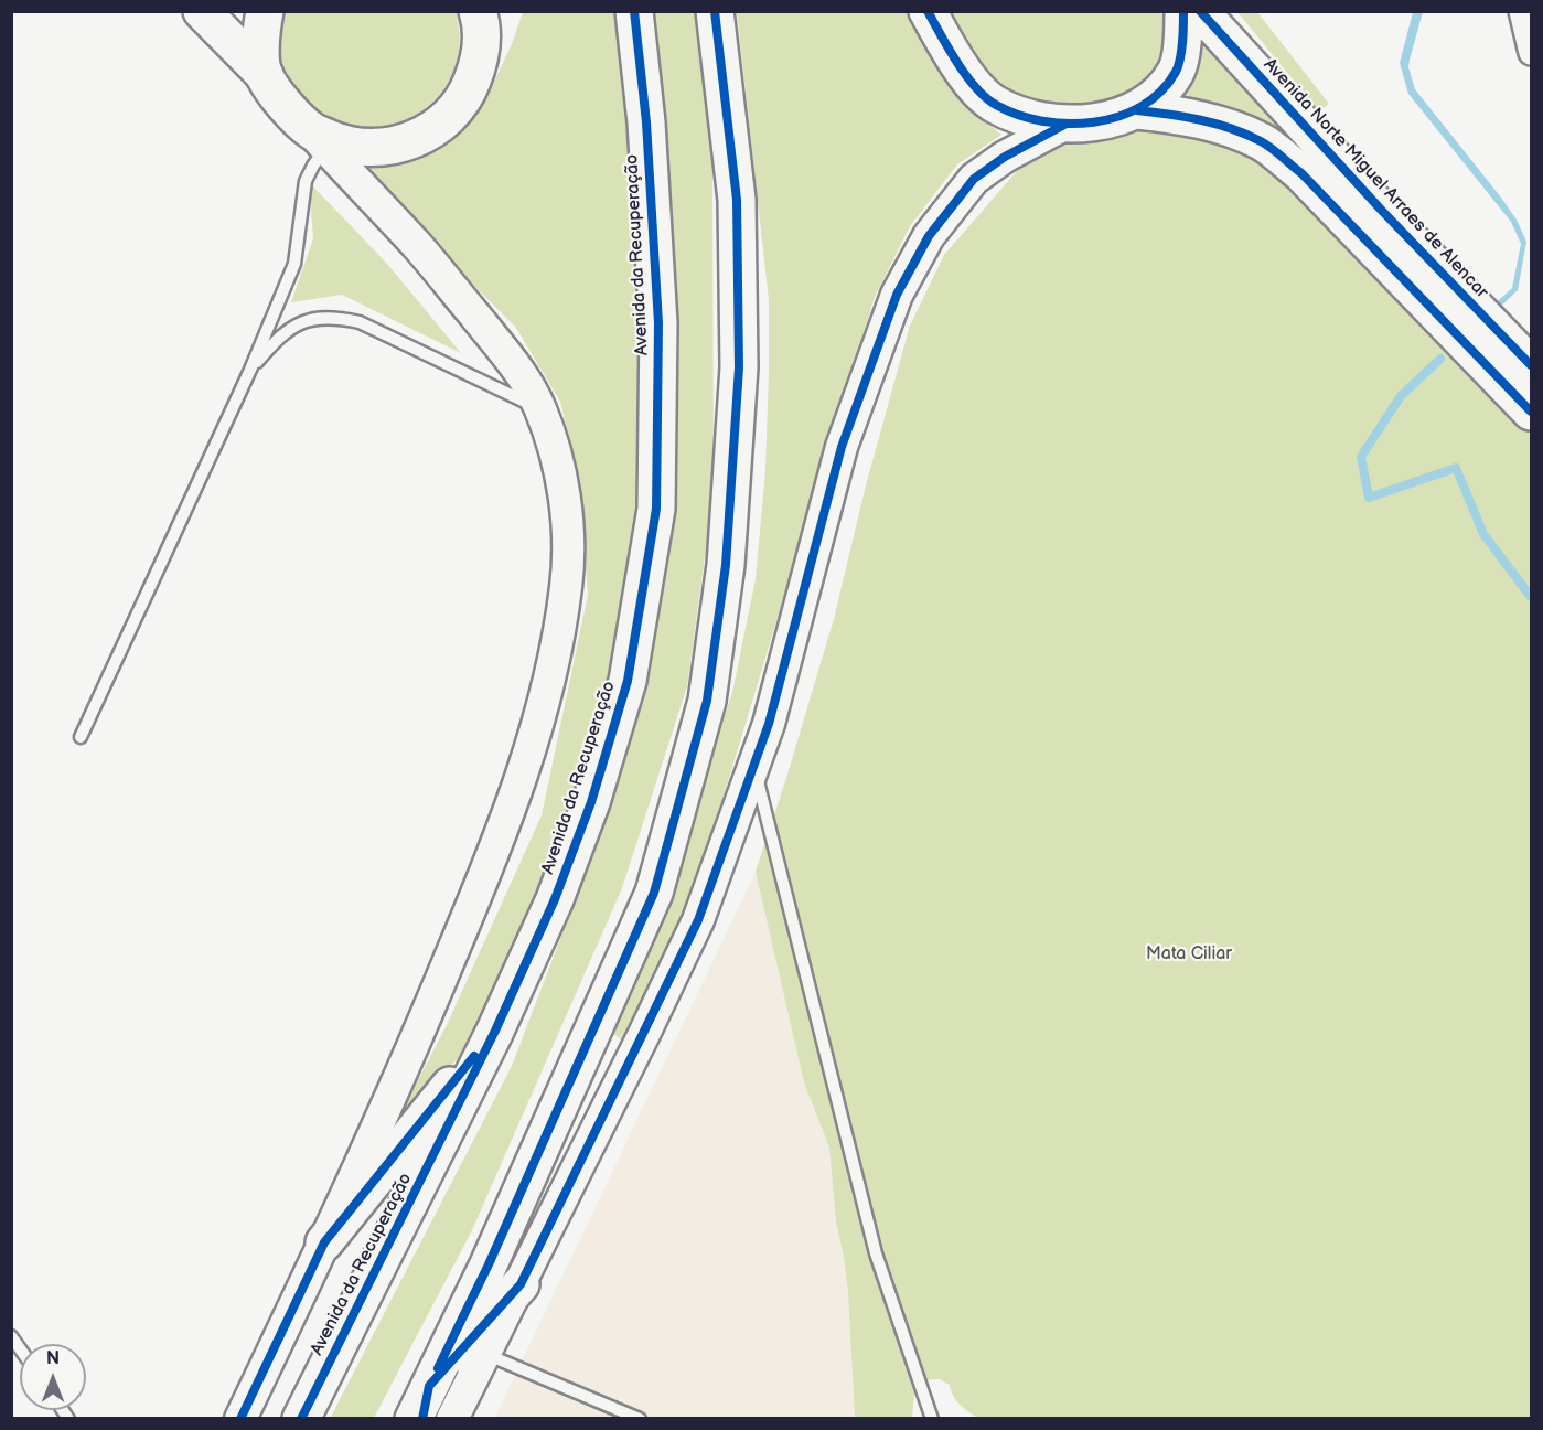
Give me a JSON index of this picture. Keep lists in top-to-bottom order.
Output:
{
  "streets": {
    "main road": ["Avenida Norte Miguel Arraes de Alencar", "Avenida da Recuperação"]
  },
  "parks": ["Mata Ciliar"],
  "north": "top"
}
